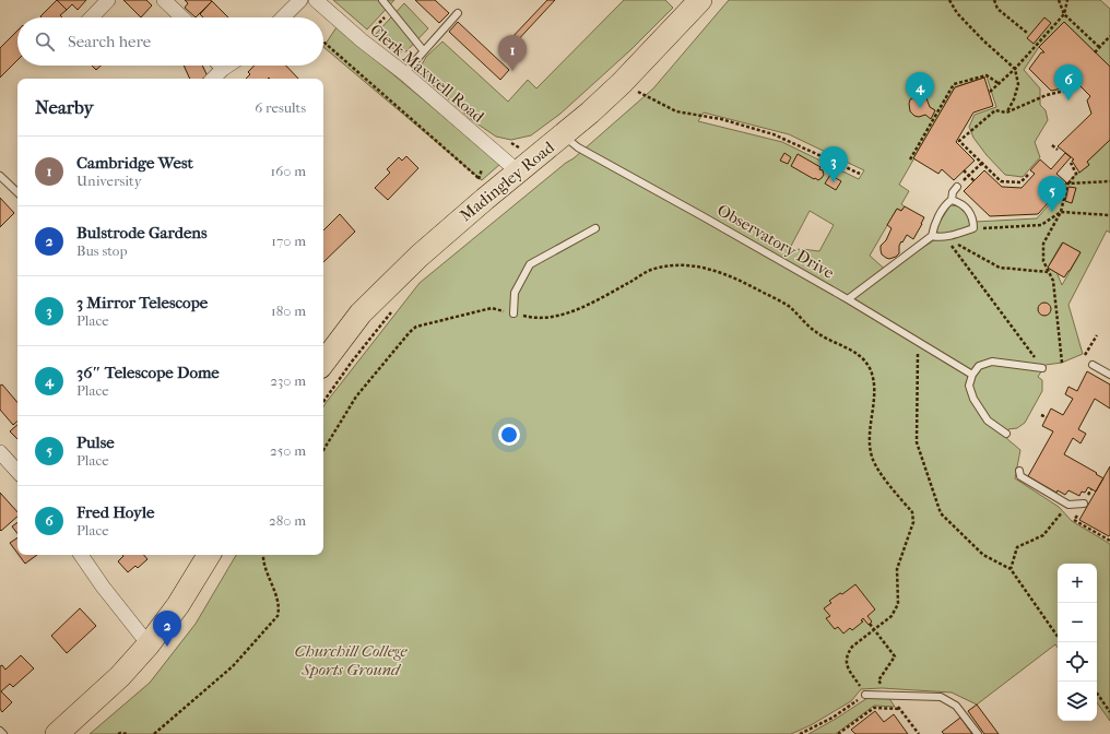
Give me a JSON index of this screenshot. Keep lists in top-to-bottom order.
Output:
{
  "streets": {
    "main road": ["Madingley Road"],
    "street": ["Clerk Maxwell Road"],
    "lane": ["Observatory Drive"]
  },
  "crossings": [
    ["Clerk Maxwell Road", "Madingley Road"],
    ["Madingley Road", "Observatory Drive"]
  ],
  "parks": ["Churchill College Sports Ground"],
  "page": {
    "search": "Search here",
    "pins": [
      "1",
      "6",
      "4",
      "3",
      "5",
      "2"
    ],
    "heading": ["Nearby", "6 results"],
    "list": [
      {
        "mark": "1",
        "name": "Cambridge West",
        "note": "University",
        "value": "160 m"
      },
      {
        "mark": "2",
        "name": "Bulstrode Gardens",
        "note": "Bus stop",
        "value": "170 m"
      },
      {
        "mark": "3",
        "name": "3 Mirror Telescope",
        "note": "Place",
        "value": "180 m"
      },
      {
        "mark": "4",
        "name": "36″ Telescope Dome",
        "note": "Place",
        "value": "230 m"
      },
      {
        "mark": "5",
        "name": "Pulse",
        "note": "Place",
        "value": "250 m"
      },
      {
        "mark": "6",
        "name": "Fred Hoyle",
        "note": "Place",
        "value": "280 m"
      }
    ],
    "map_buttons": ["+", "−"]
  }
}
